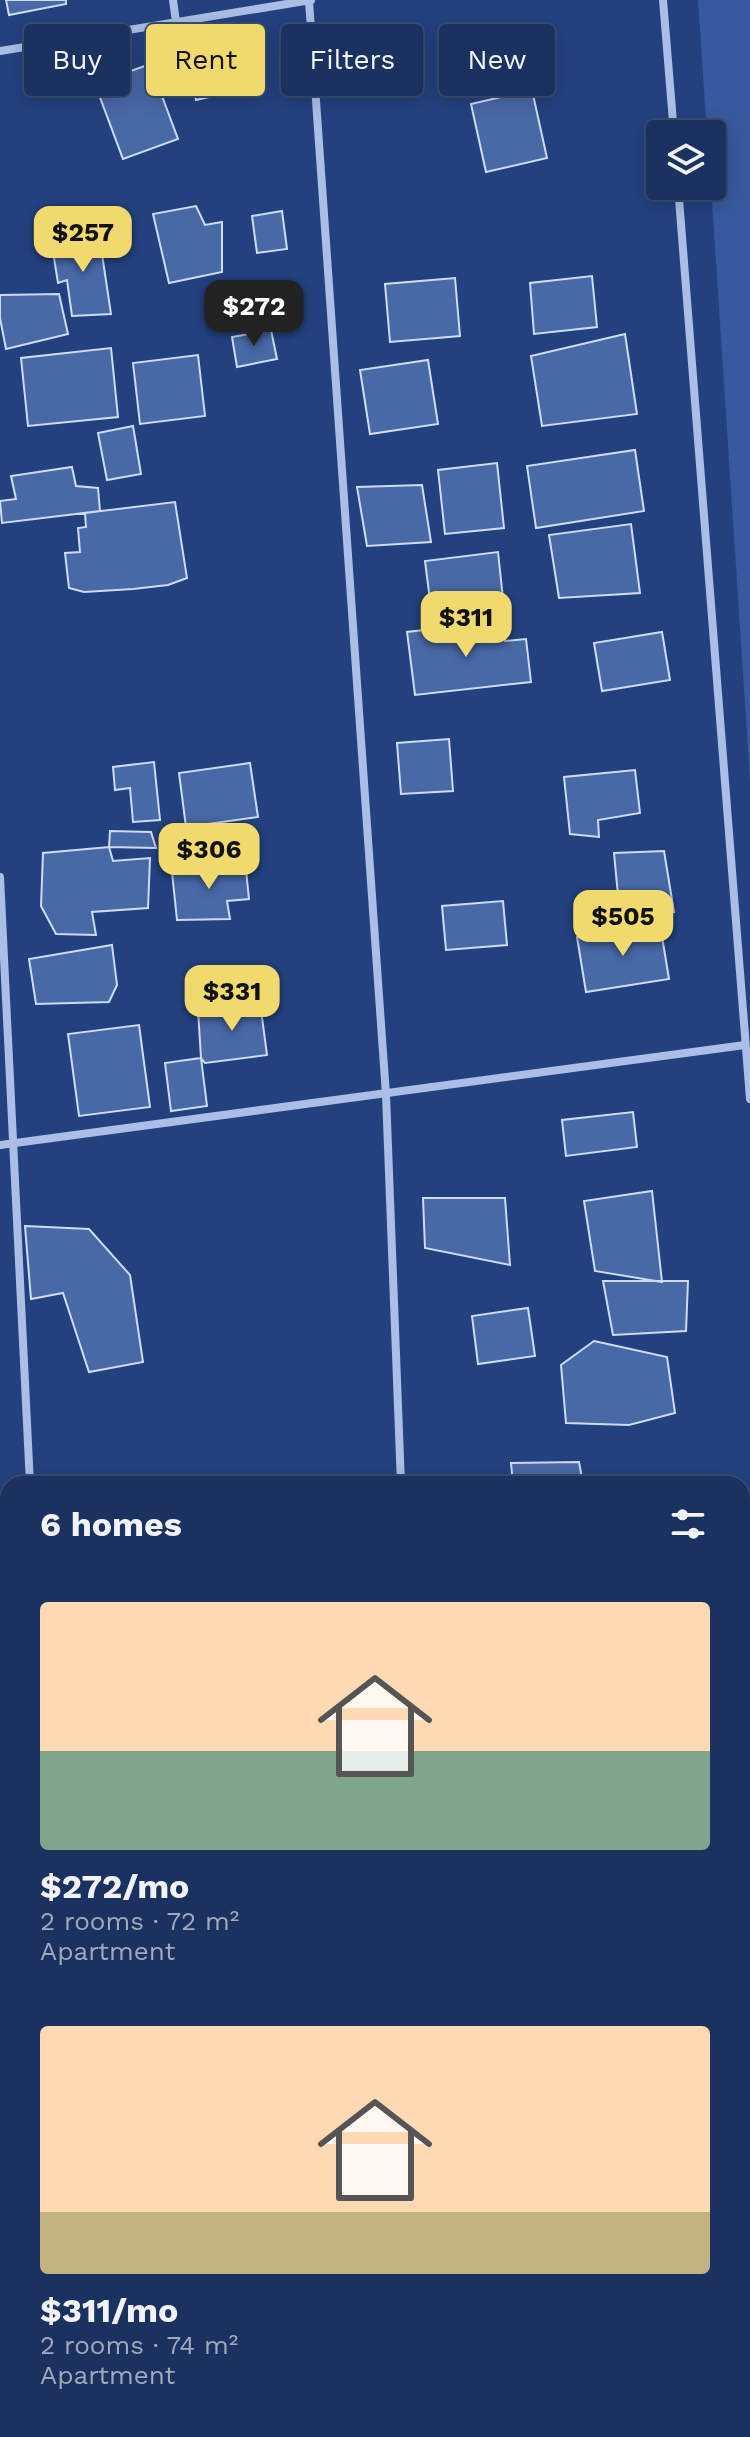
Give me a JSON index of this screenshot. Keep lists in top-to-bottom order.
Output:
{
  "page": {
    "chip": [
      "Buy",
      "Rent",
      "Filters",
      "New"
    ],
    "price": [
      "$257",
      "$272",
      "$311",
      "$306",
      "$505",
      "$331"
    ],
    "heading": "6 homes",
    "list": [
      {
        "name": "$272/mo",
        "note": "2 rooms · 72 m² · Apartment"
      },
      {
        "name": "$311/mo",
        "note": "2 rooms · 74 m² · Apartment"
      }
    ]
  }
}
